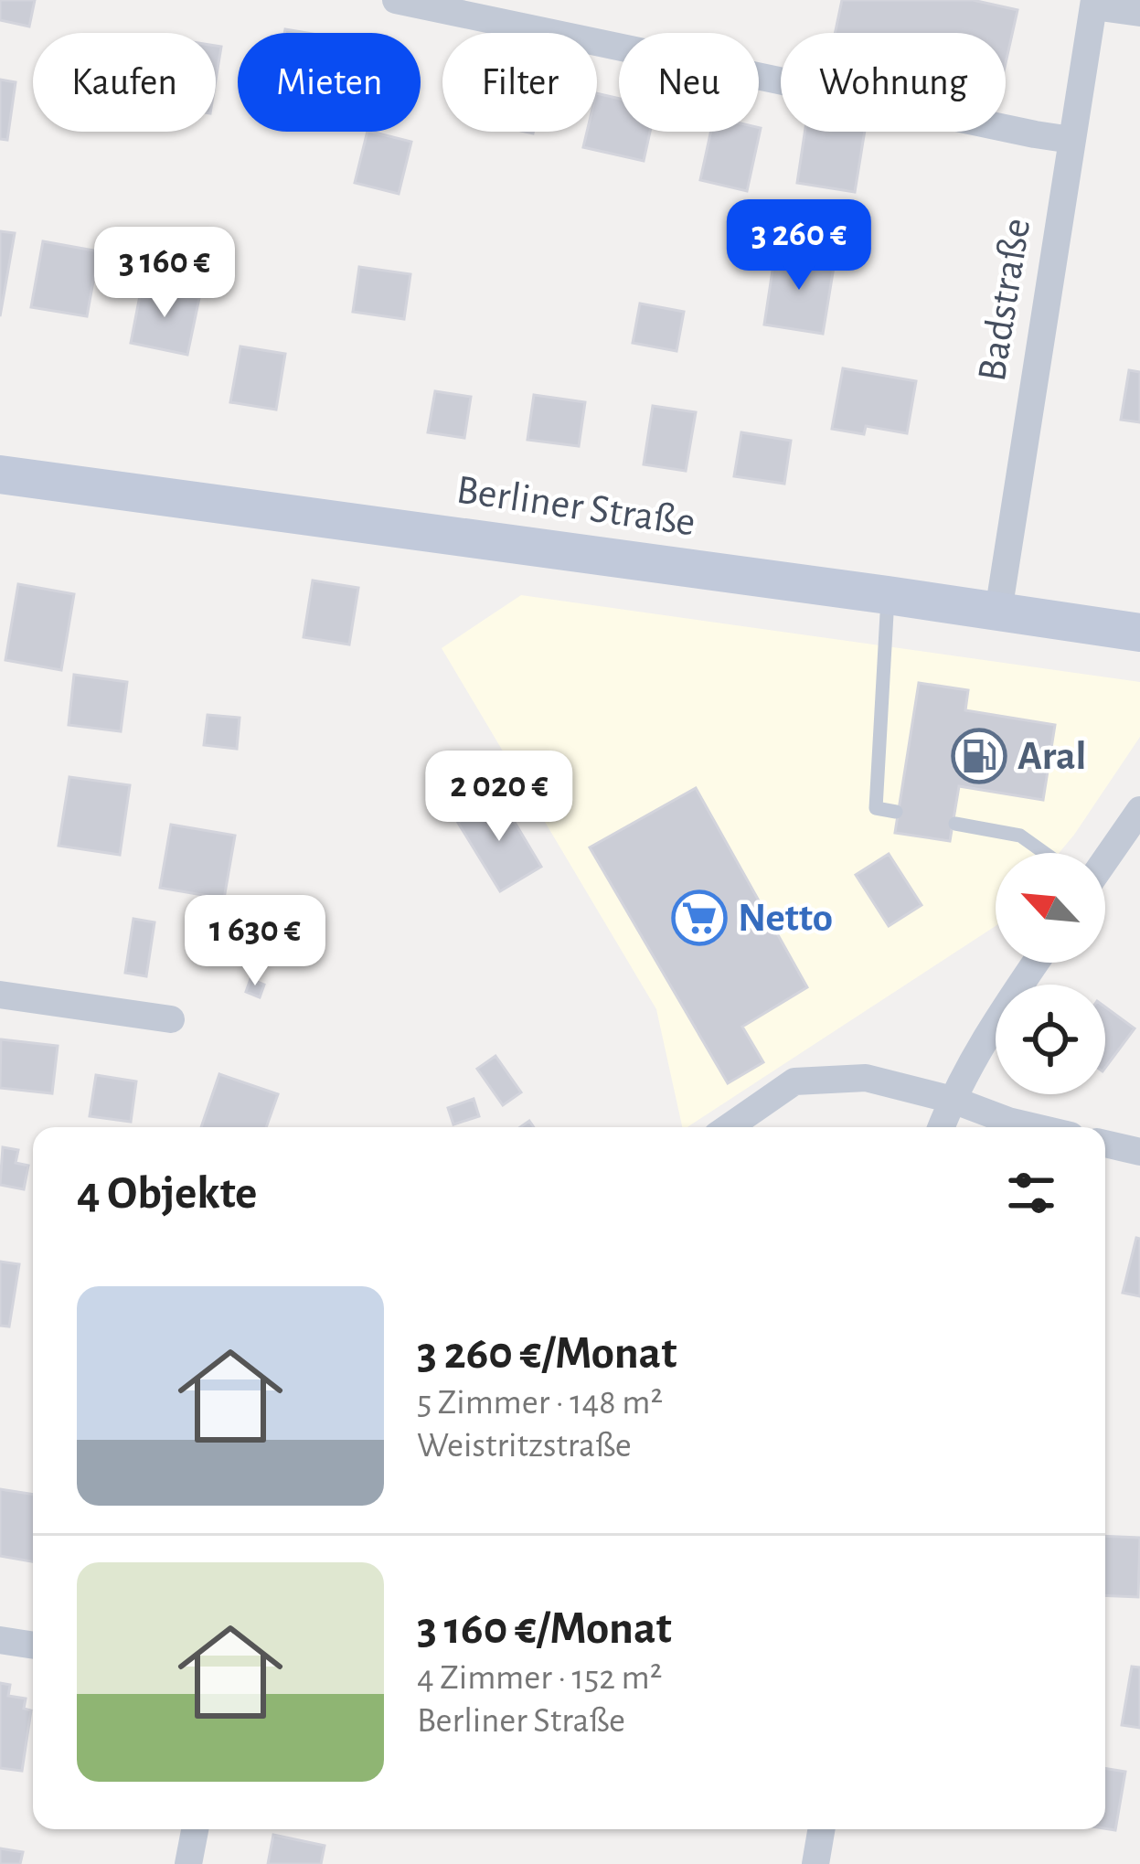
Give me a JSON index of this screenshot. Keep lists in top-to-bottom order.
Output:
{
  "streets": {
    "main road": ["Berliner Straße"],
    "street": ["Badstraße"]
  },
  "crossings": [
    ["Badstraße", "Berliner Straße"]
  ],
  "places": {
    "fuel station": ["Aral"],
    "supermarket": ["Netto"]
  },
  "north": "top left",
  "page": {
    "chip": [
      "Kaufen",
      "Mieten",
      "Filter",
      "Neu",
      "Wohnung"
    ],
    "price": [
      "3 260 €",
      "3 160 €",
      "2 020 €",
      "1 630 €"
    ],
    "heading": "4 Objekte",
    "list": [
      {
        "name": "3 260 €/Monat",
        "note": "5 Zimmer · 148 m² · Weistritzstraße"
      },
      {
        "name": "3 160 €/Monat",
        "note": "4 Zimmer · 152 m² · Berliner Straße"
      }
    ]
  }
}
